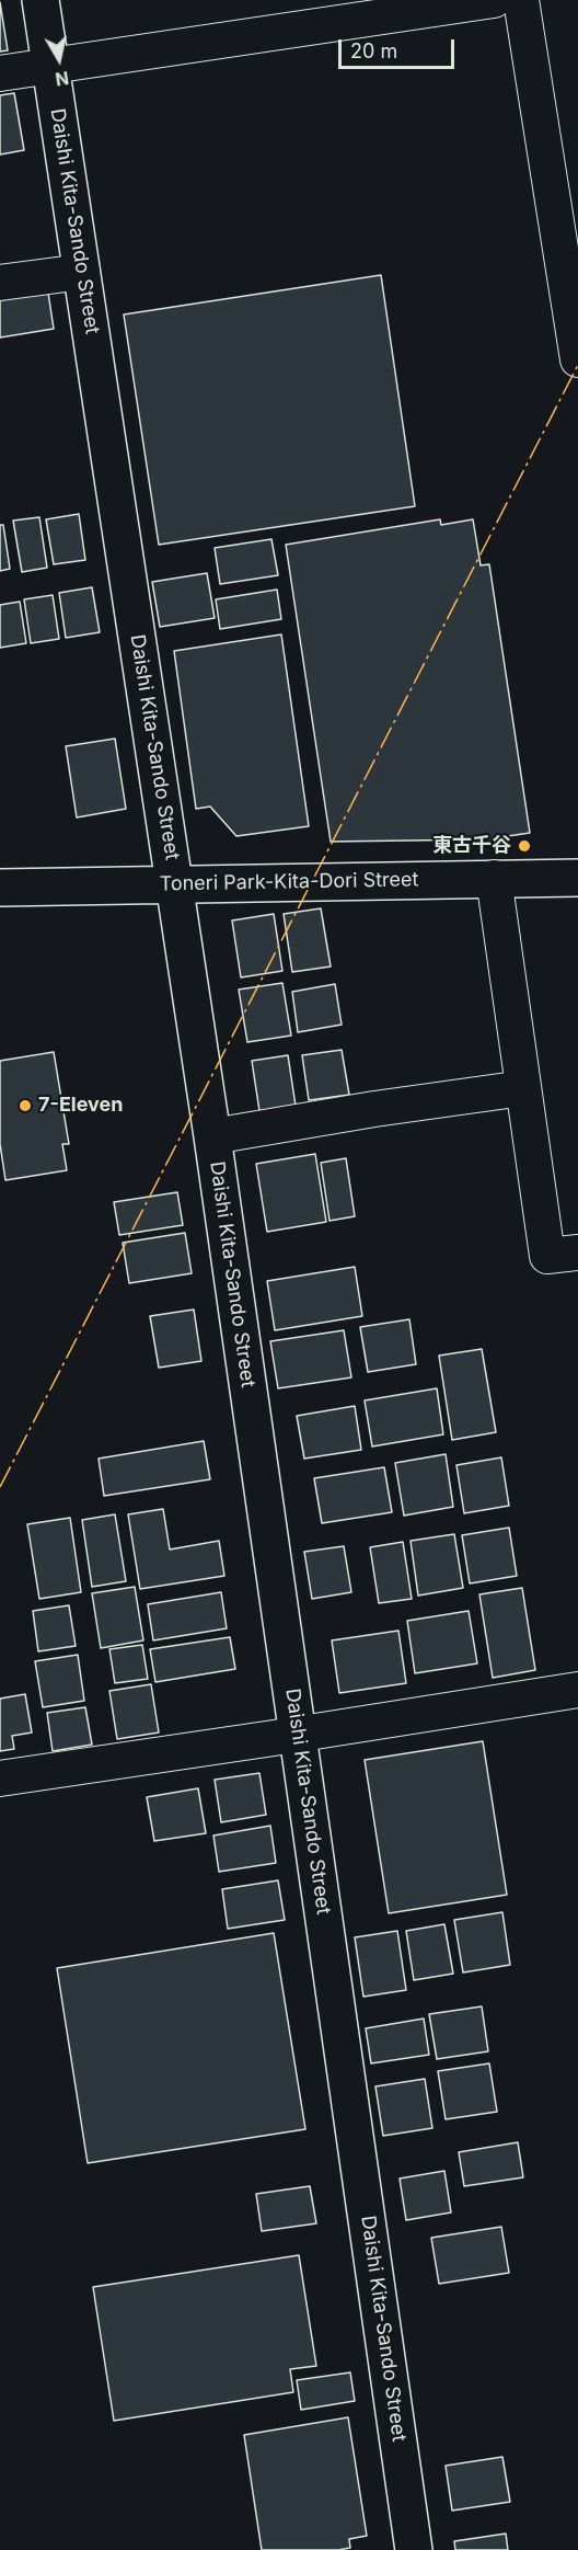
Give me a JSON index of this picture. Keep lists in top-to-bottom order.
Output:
{
  "streets": {
    "street": ["Daishi Kita-Sando Street", "Toneri Park-Kita-Dori Street"]
  },
  "crossings": [
    ["Daishi Kita-Sando Street", "Toneri Park-Kita-Dori Street"]
  ],
  "places": ["東古千谷", "7-Eleven"],
  "scale_bar": "20 m",
  "north": "bottom"
}
